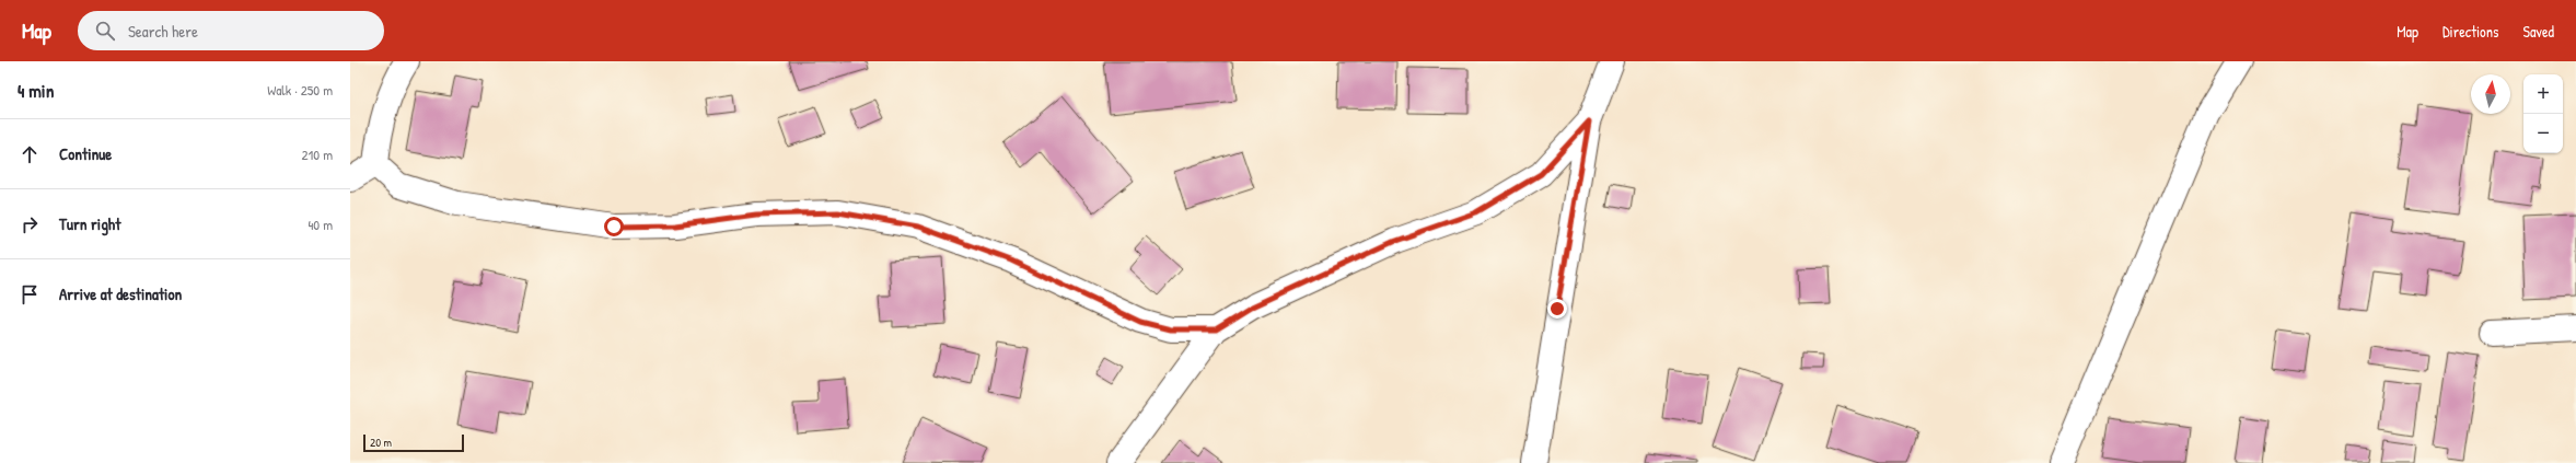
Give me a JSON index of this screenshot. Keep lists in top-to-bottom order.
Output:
{
  "scale_bar": "20 m",
  "north": "top",
  "page": {
    "header": "Map",
    "search": "Search here",
    "nav": ["Map", "Directions", "Saved"],
    "heading": ["4 min", "Walk · 250 m"],
    "map_buttons": ["+", "−"],
    "list": [
      ["Continue", "210 m"],
      ["Turn right", "40 m"],
      "Arrive at destination"
    ],
    "scale": "20 m"
  }
}
